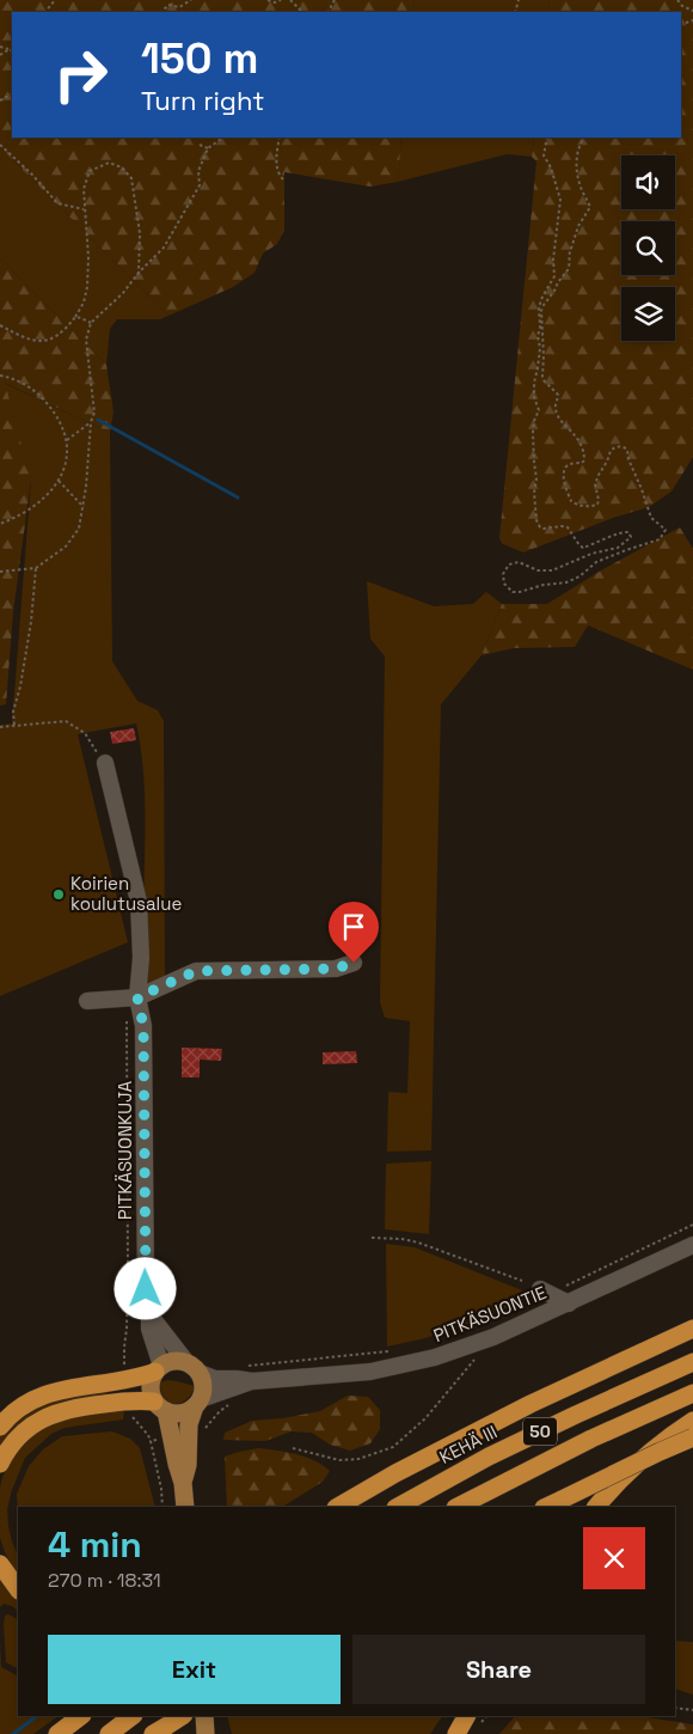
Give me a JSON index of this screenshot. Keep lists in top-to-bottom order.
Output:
{
  "streets": {
    "highway": ["50", "KEHÄ III"],
    "street": ["PITKÄSUONKUJA", "PITKÄSUONTIE"]
  },
  "crossings": [
    ["PITKÄSUONKUJA", "PITKÄSUONTIE"]
  ],
  "places": ["Koirien koulutusalue"],
  "page": {
    "turn": ["150 m", "Turn right"],
    "heading": ["4 min", "270 m · 18:31"],
    "buttons": ["Exit", "Share"]
  }
}
